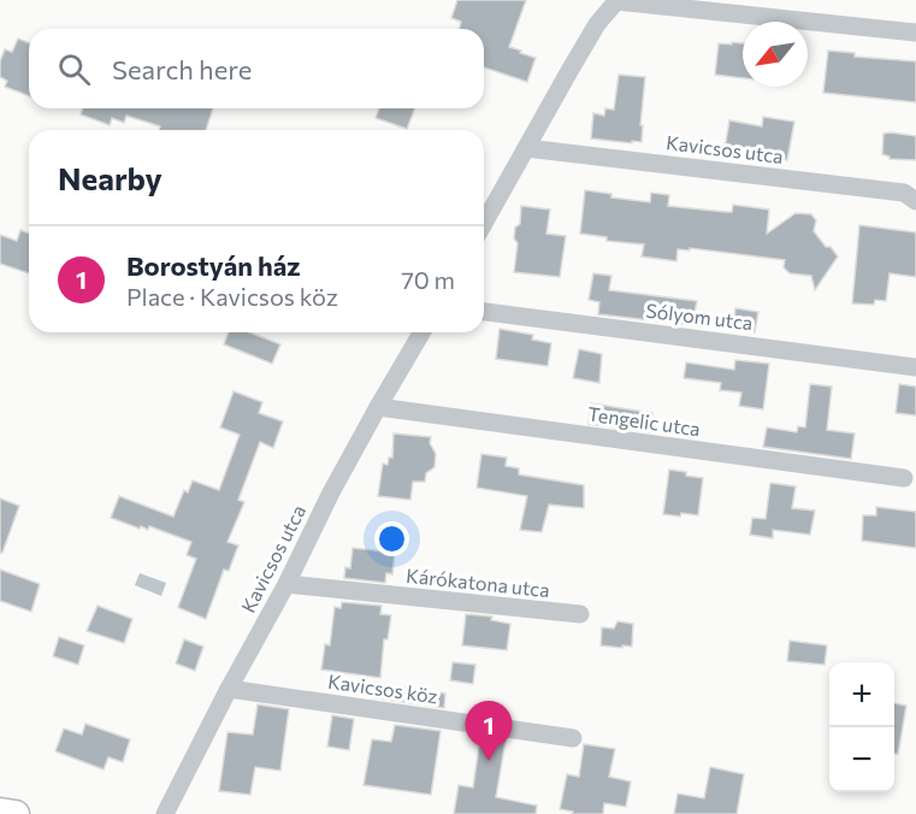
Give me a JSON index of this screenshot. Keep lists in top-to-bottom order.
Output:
{
  "streets": {
    "street": [
      "Kavicsos utca",
      "Sólyom utca",
      "Tengelic utca",
      "Kárókatona utca",
      "Kavicsos köz"
    ]
  },
  "crossings": [
    ["Kavicsos utca", "Tengelic utca"],
    ["Kavicsos utca", "Kárókatona utca"],
    ["Kavicsos utca", "Kavicsos köz"]
  ],
  "north": "bottom left",
  "page": {
    "search": "Search here",
    "heading": "Nearby",
    "list": [
      {
        "mark": "1",
        "name": "Borostyán ház",
        "note": "Place · Kavicsos köz",
        "value": "70 m"
      }
    ],
    "map_buttons": ["+", "−"],
    "pins": "1"
  }
}
